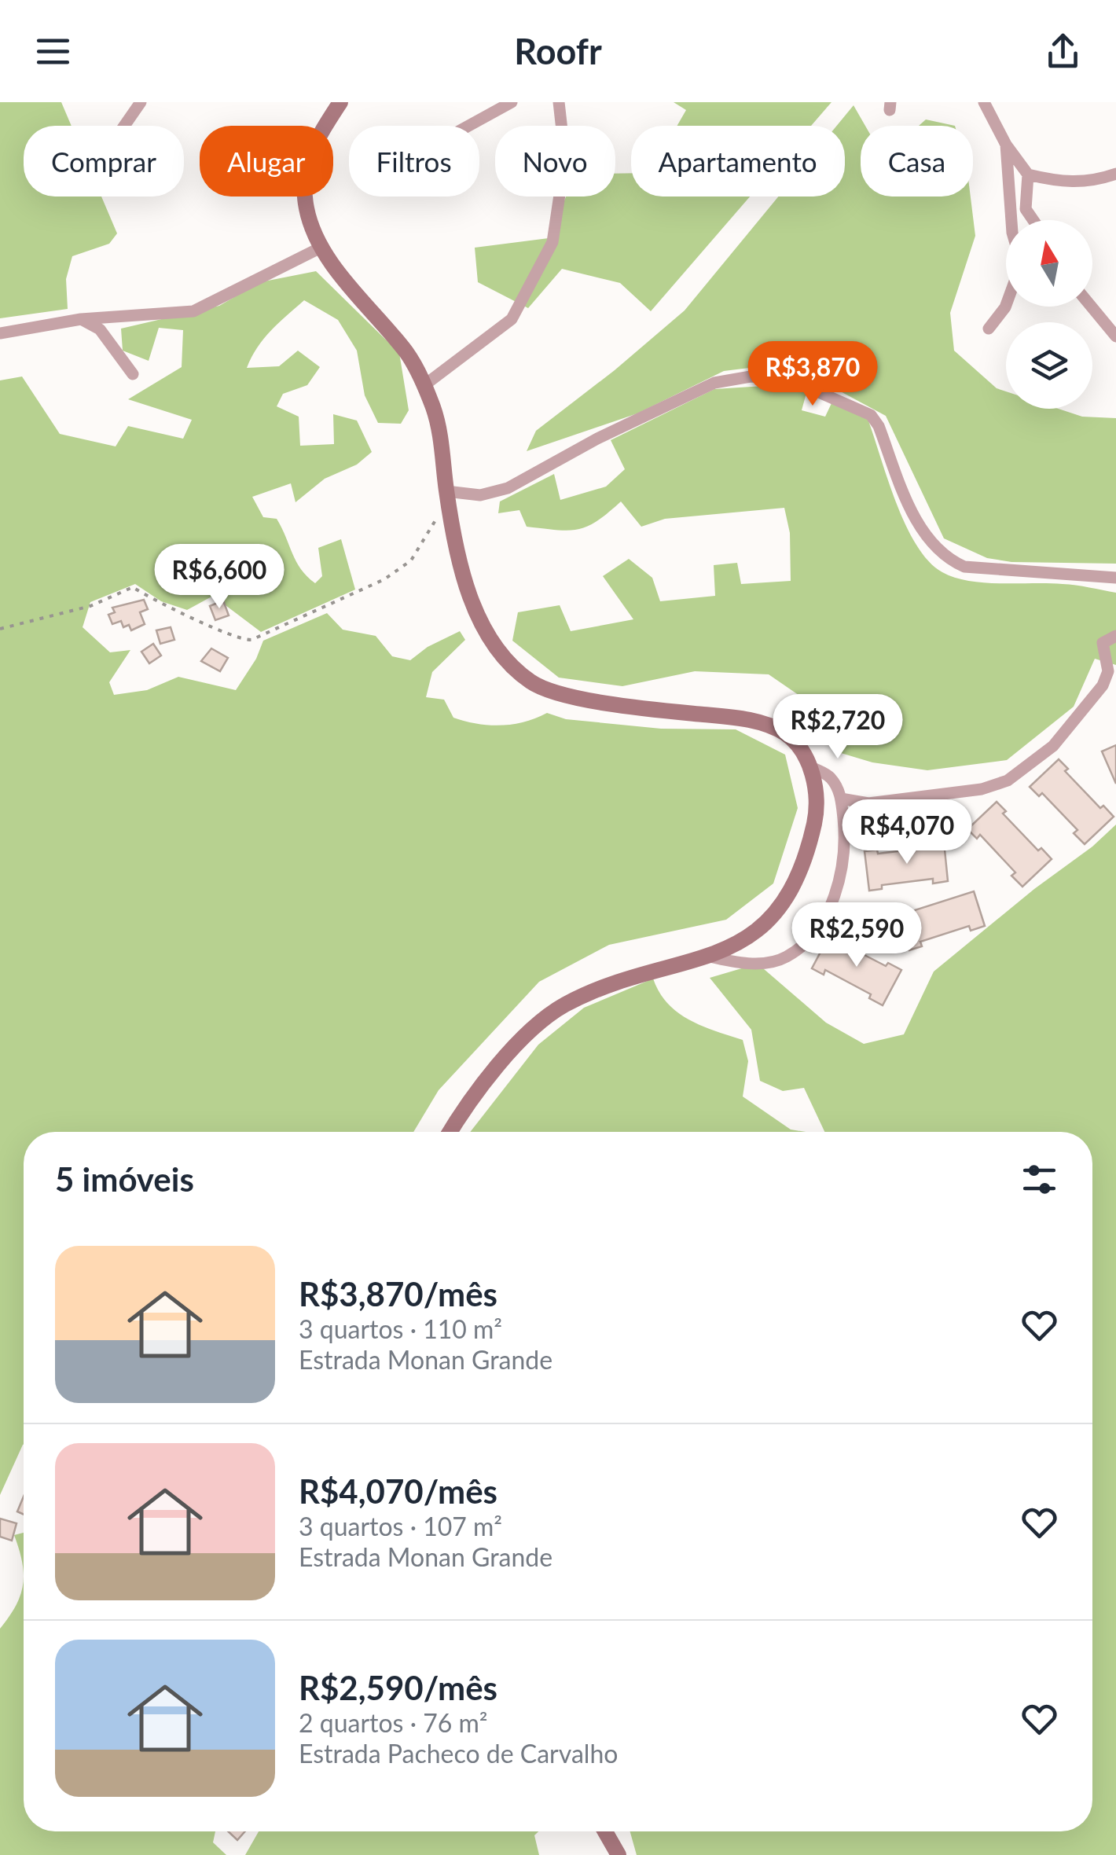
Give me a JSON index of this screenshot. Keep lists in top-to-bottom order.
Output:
{
  "north": "top",
  "page": {
    "header": "Roofr",
    "chip": [
      "Comprar",
      "Alugar",
      "Filtros",
      "Novo",
      "Apartamento",
      "Casa"
    ],
    "price": [
      "R$3,870",
      "R$6,600",
      "R$2,720",
      "R$4,070",
      "R$2,590"
    ],
    "heading": "5 imóveis",
    "list": [
      {
        "name": "R$3,870/mês",
        "note": "3 quartos · 110 m² · Estrada Monan Grande"
      },
      {
        "name": "R$4,070/mês",
        "note": "3 quartos · 107 m² · Estrada Monan Grande"
      },
      {
        "name": "R$2,590/mês",
        "note": "2 quartos · 76 m² · Estrada Pacheco de Carvalho"
      }
    ]
  }
}
